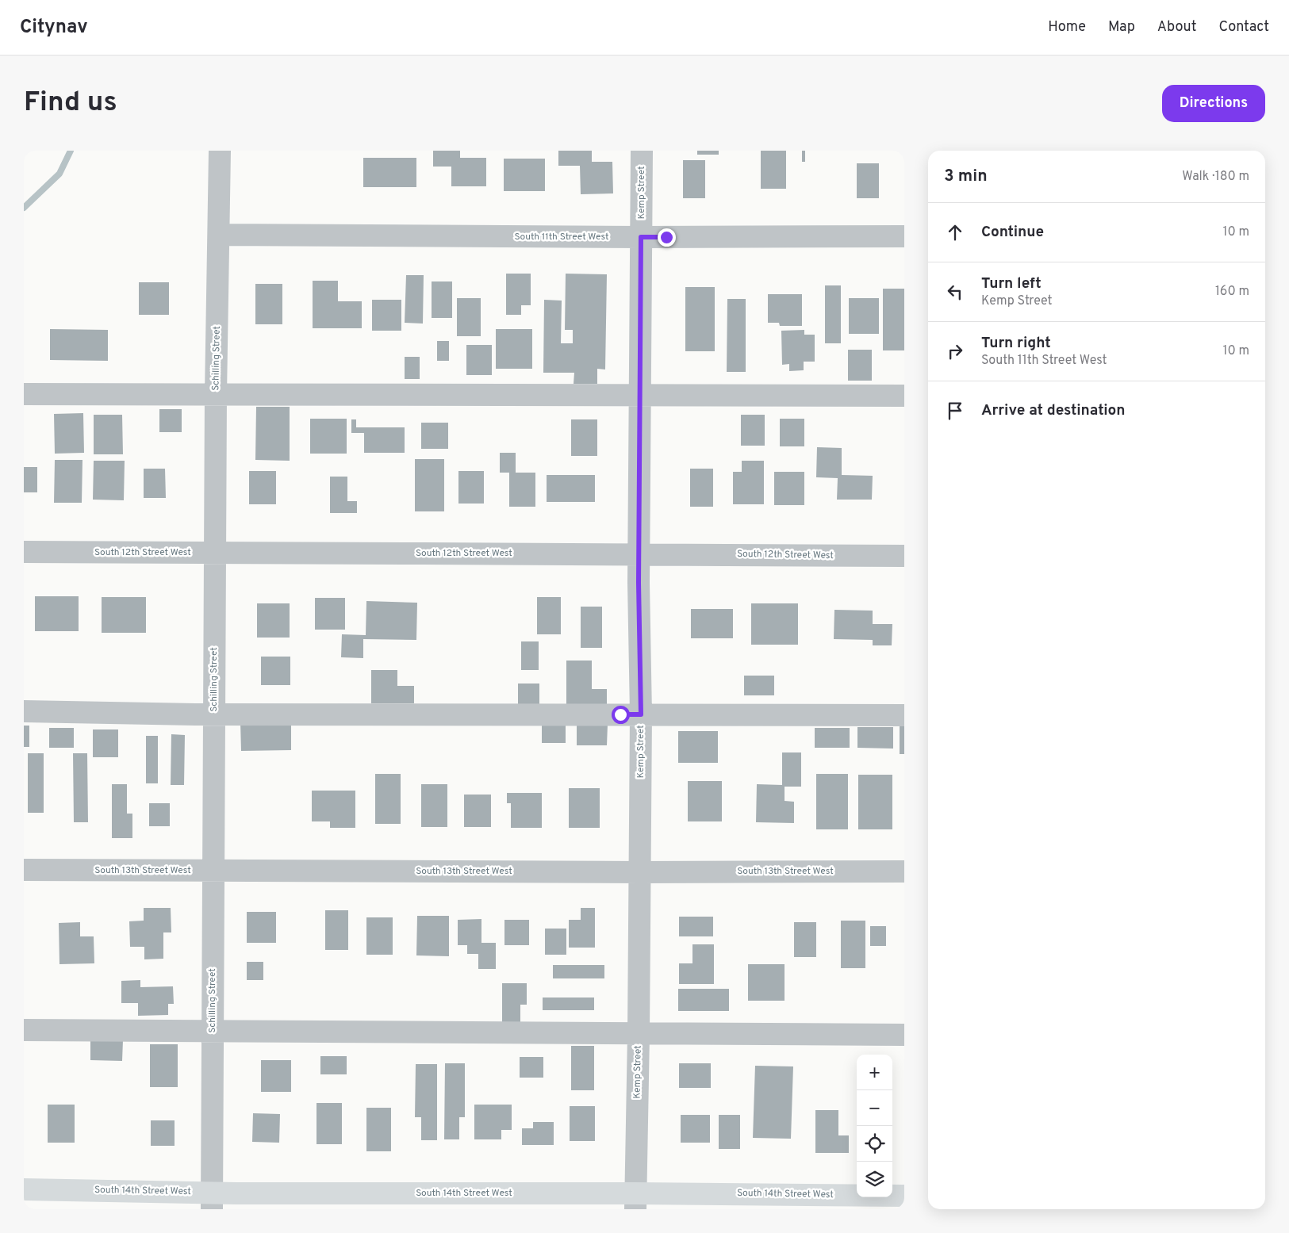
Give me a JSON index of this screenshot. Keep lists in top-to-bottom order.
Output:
{
  "streets": {
    "main road": ["South 14th Street West"],
    "street": [
      "Kemp Street",
      "South 11th Street West",
      "Schilling Street",
      "South 12th Street West",
      "South 13th Street West"
    ]
  },
  "crossings": [
    ["Kemp Street", "South 11th Street West"],
    ["Kemp Street", "South 12th Street West"],
    ["Kemp Street", "South 13th Street West"],
    ["Kemp Street", "South 14th Street West"],
    ["South 11th Street West", "Schilling Street"],
    ["Schilling Street", "South 12th Street West"],
    ["Schilling Street", "South 13th Street West"],
    ["Schilling Street", "South 14th Street West"]
  ],
  "page": {
    "header": "Citynav",
    "nav": [
      "Home",
      "Map",
      "About",
      "Contact"
    ],
    "buttons": "Directions",
    "title": "Find us",
    "heading": ["3 min", "Walk · 180 m"],
    "list": [
      ["Continue", "10 m"],
      ["Turn left", "Kemp Street", "160 m"],
      ["Turn right", "South 11th Street West", "10 m"],
      "Arrive at destination"
    ],
    "map_buttons": ["+", "−"]
  }
}
